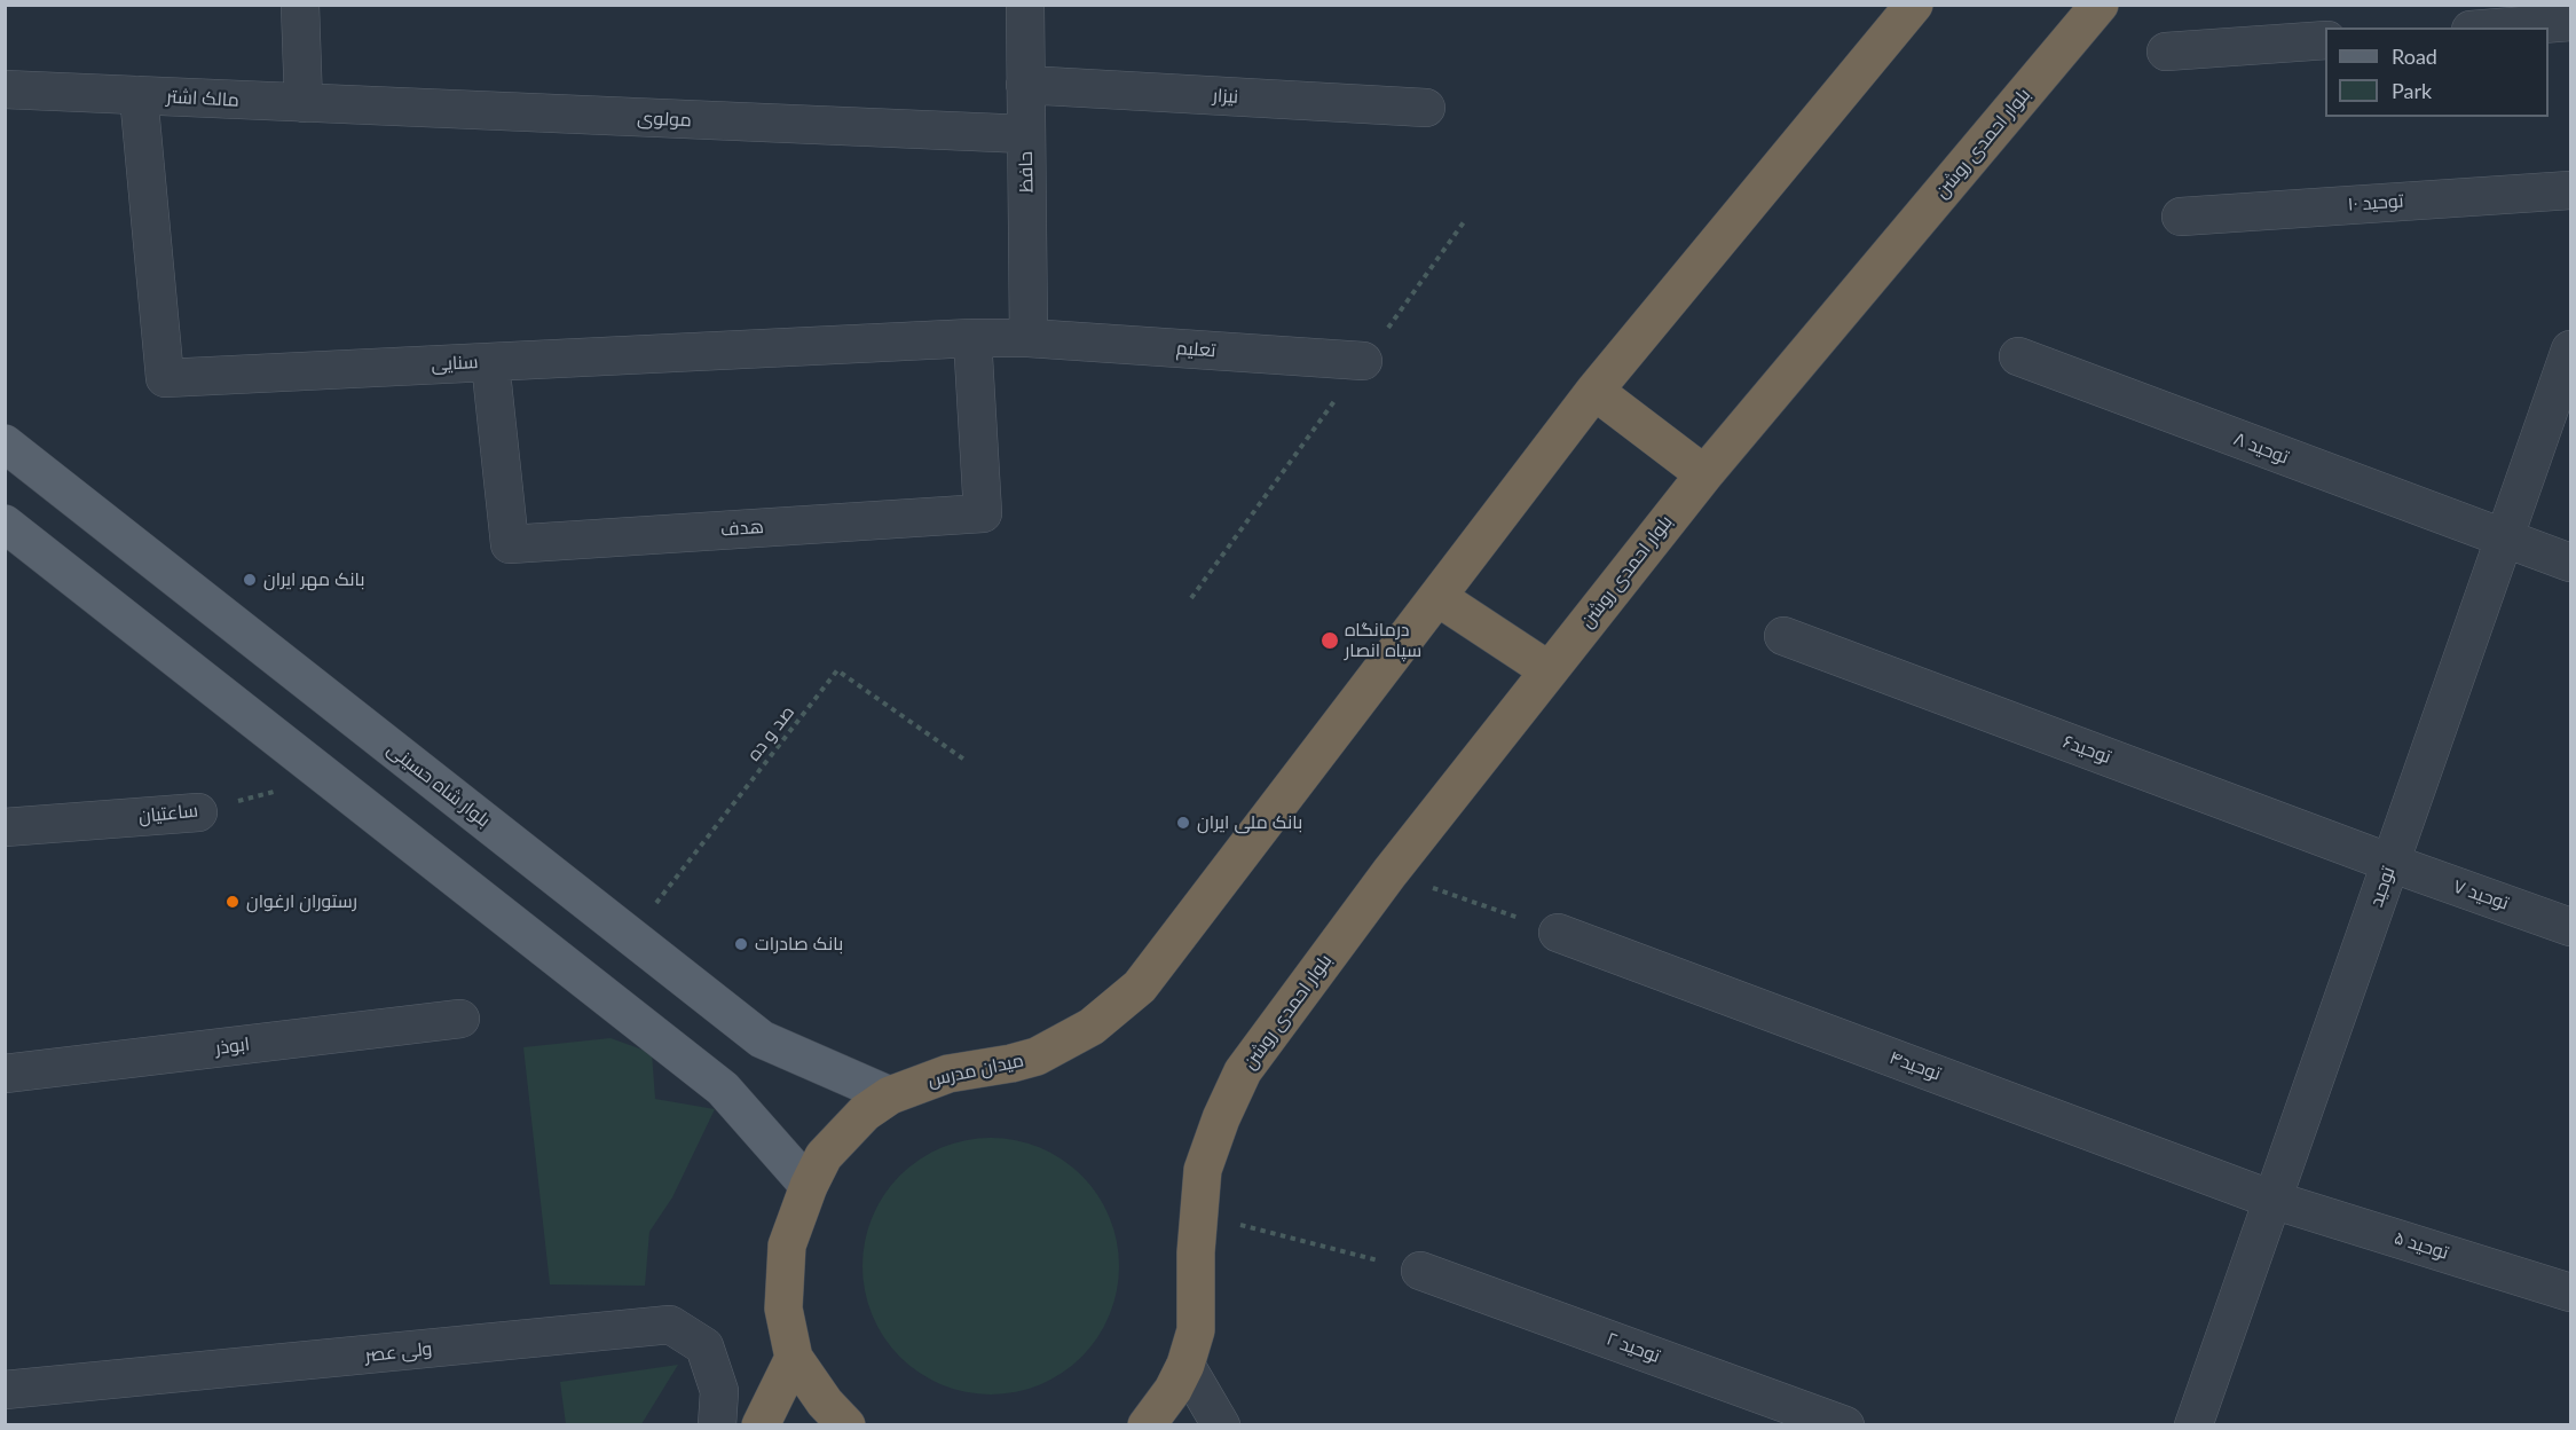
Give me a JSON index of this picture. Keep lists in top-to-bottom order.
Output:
{
  "streets": {
    "highway": ["بلوار احمدی روشن", "میدان مدرس"],
    "main road": ["بلوار شاه حسینی"],
    "street": [
      "نیزار",
      "مالک اشتر",
      "مولوی",
      "حافظ",
      "توحید ۱۰",
      "تعلیم",
      "سنایی",
      "توحید ۸",
      "هدف",
      "توحید۶",
      "ساعتیان",
      "توحید",
      "توحید ۷",
      "ابوذر",
      "توحید۴",
      "توحید ۵",
      "توحید ۲",
      "ولی عصر"
    ],
    "path": ["صد و ده"]
  },
  "crossings": [
    ["نیزار", "حافظ"],
    ["مالک اشتر", "مولوی"],
    ["مالک اشتر", "سنایی"],
    ["مولوی", "حافظ"],
    ["حافظ", "تعلیم"],
    ["حافظ", "سنایی"],
    ["تعلیم", "سنایی"],
    ["سنایی", "هدف"],
    ["توحید ۸", "توحید"],
    ["صد و ده", "بلوار شاه حسینی"],
    ["توحید۶", "توحید"],
    ["توحید۶", "توحید ۷"],
    ["بلوار شاه حسینی", "میدان مدرس"],
    ["توحید", "توحید ۷"],
    ["توحید", "توحید۴"],
    ["توحید", "توحید ۵"],
    ["توحید۴", "توحید ۵"]
  ],
  "places": [
    "بانک مهر ایران",
    "درمانگاه سپاه انصار",
    "بانک ملی ایران",
    "رستوران ارغوان",
    "بانک صادرات"
  ],
  "legend": ["Road", "Park"]
}
